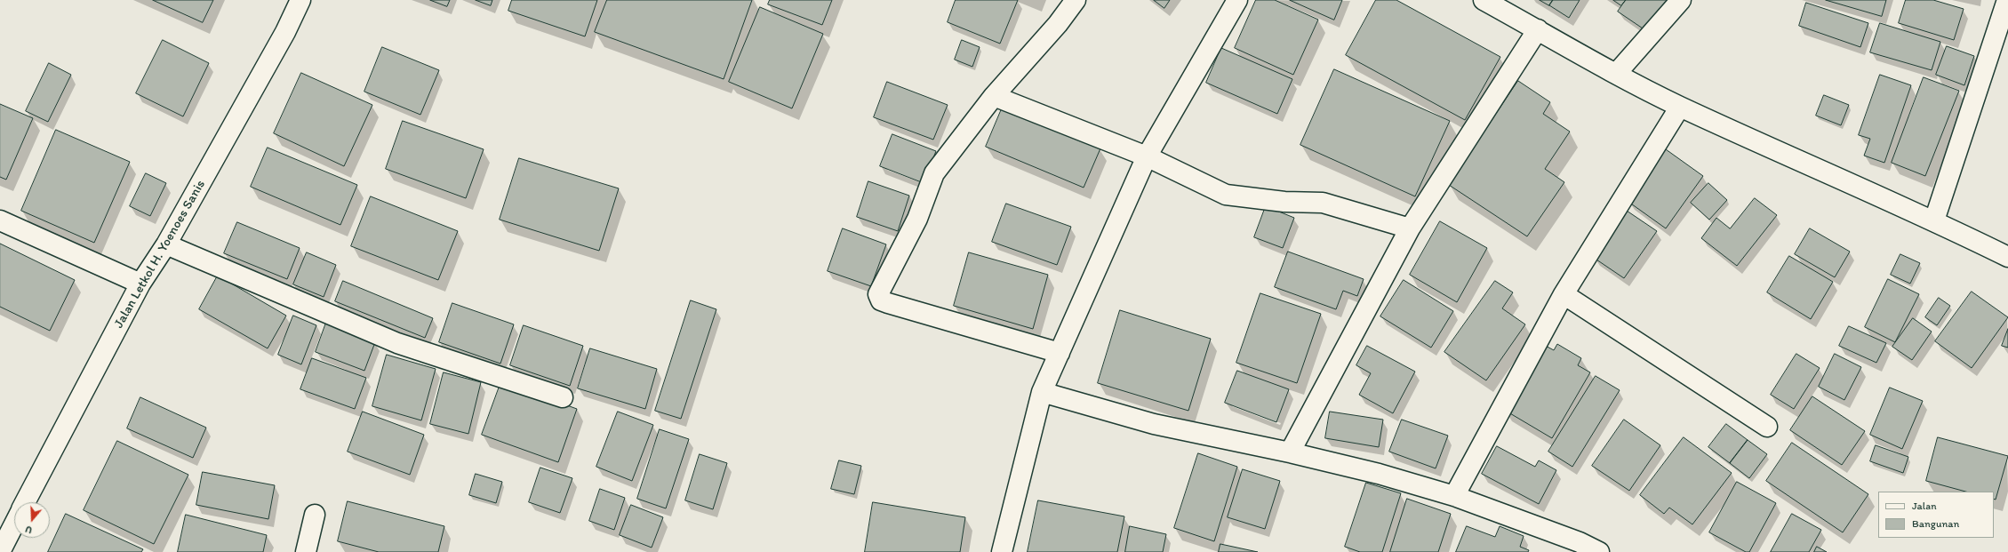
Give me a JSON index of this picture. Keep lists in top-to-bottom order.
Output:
{
  "streets": {
    "street": ["Jalan Letkol H. Yoenoes Sanis"]
  },
  "legend": ["Jalan", "Bangunan"],
  "north": "bottom"
}
